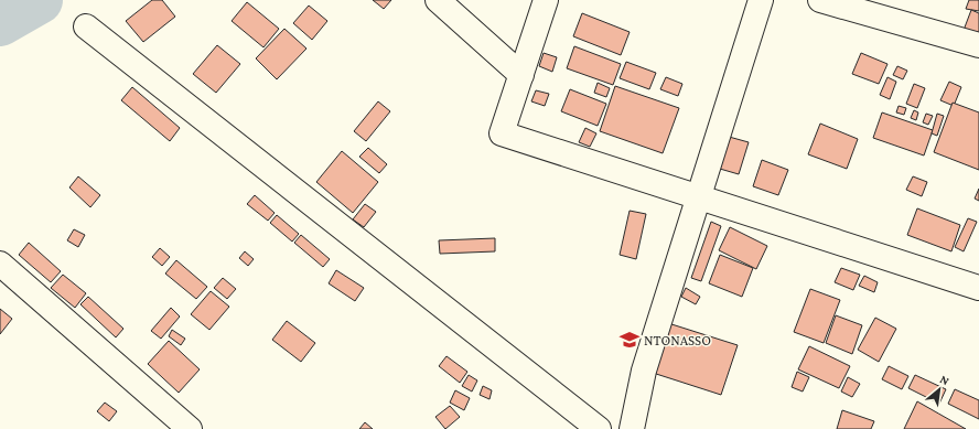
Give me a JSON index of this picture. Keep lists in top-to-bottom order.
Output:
{
  "places": {
    "school or university": ["NTONASSO"]
  },
  "north": "top right"
}
